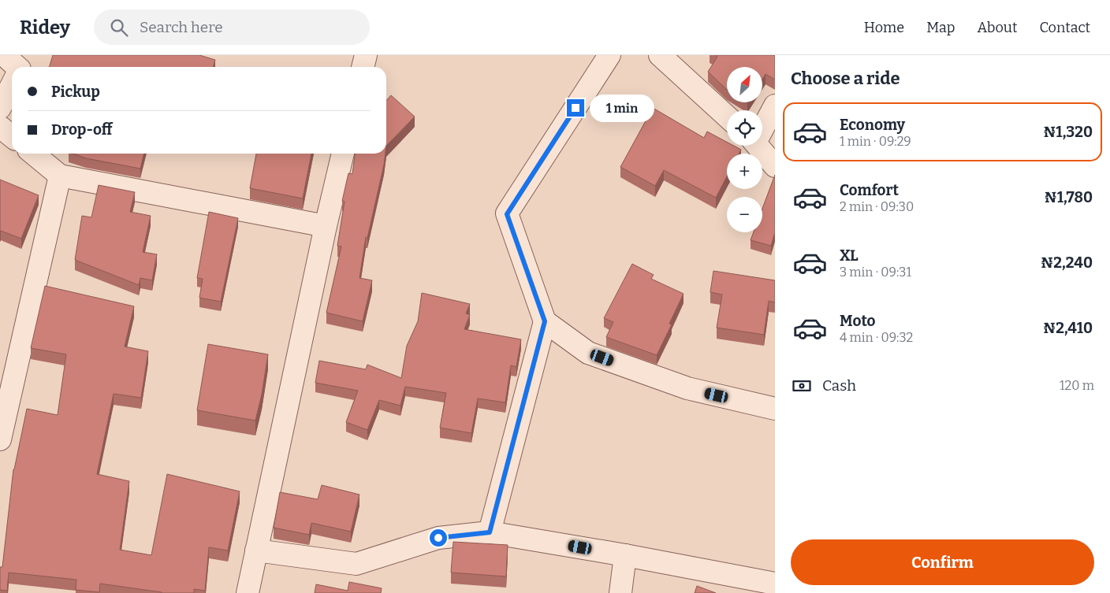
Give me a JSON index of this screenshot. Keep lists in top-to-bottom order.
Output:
{
  "north": "top right",
  "page": {
    "header": "Ridey",
    "search": "Search here",
    "nav": [
      "Home",
      "Map",
      "About",
      "Contact"
    ],
    "heading": "Choose a ride",
    "map_buttons": ["+", "−"],
    "banner": ["Pickup", "Drop-off"],
    "bubble": "1 min",
    "list": [
      {
        "name": "Economy",
        "note": "1 min · 09:29",
        "value": "₦1,320"
      },
      {
        "name": "Comfort",
        "note": "2 min · 09:30",
        "value": "₦1,780"
      },
      {
        "name": "XL",
        "note": "3 min · 09:31",
        "value": "₦2,240"
      },
      {
        "name": "Moto",
        "note": "4 min · 09:32",
        "value": "₦2,410"
      }
    ],
    "pay": ["Cash", "120 m"],
    "buttons": "Confirm"
  }
}
